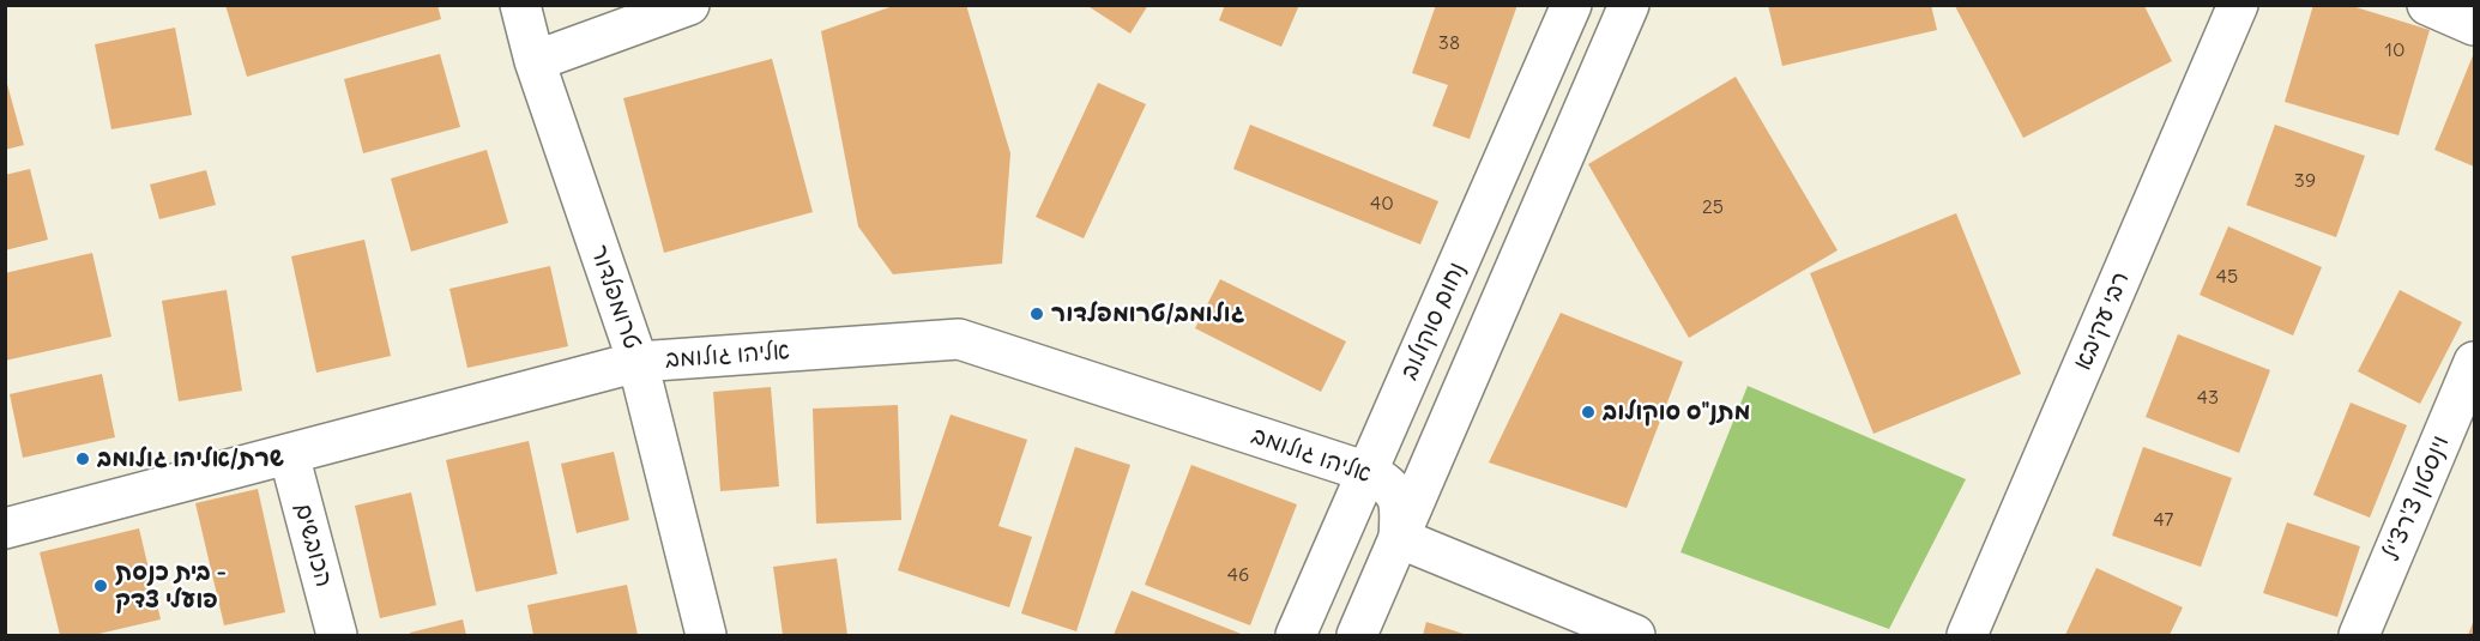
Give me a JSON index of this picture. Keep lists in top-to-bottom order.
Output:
{
  "streets": {
    "street": [
      "טרומפלדור",
      "נחום סוקולוב",
      "רבי עקיבא",
      "אליהו גולומב",
      "וינסטון צ'רצ'יל",
      "הכובשים"
    ]
  },
  "crossings": [
    ["טרומפלדור", "אליהו גולומב"],
    ["נחום סוקולוב", "אליהו גולומב"],
    ["אליהו גולומב", "הכובשים"]
  ],
  "places": [
    "גולומב/טרומפלדור",
    "מתנ\"ס סוקולוב",
    "שרת/אליהו גולומב",
    "בית כנסת - פועלי צדק"
  ],
  "house_numbers": [
    "38",
    "10",
    "39",
    "40",
    "25",
    "45",
    "43",
    "47",
    "46"
  ]
}
